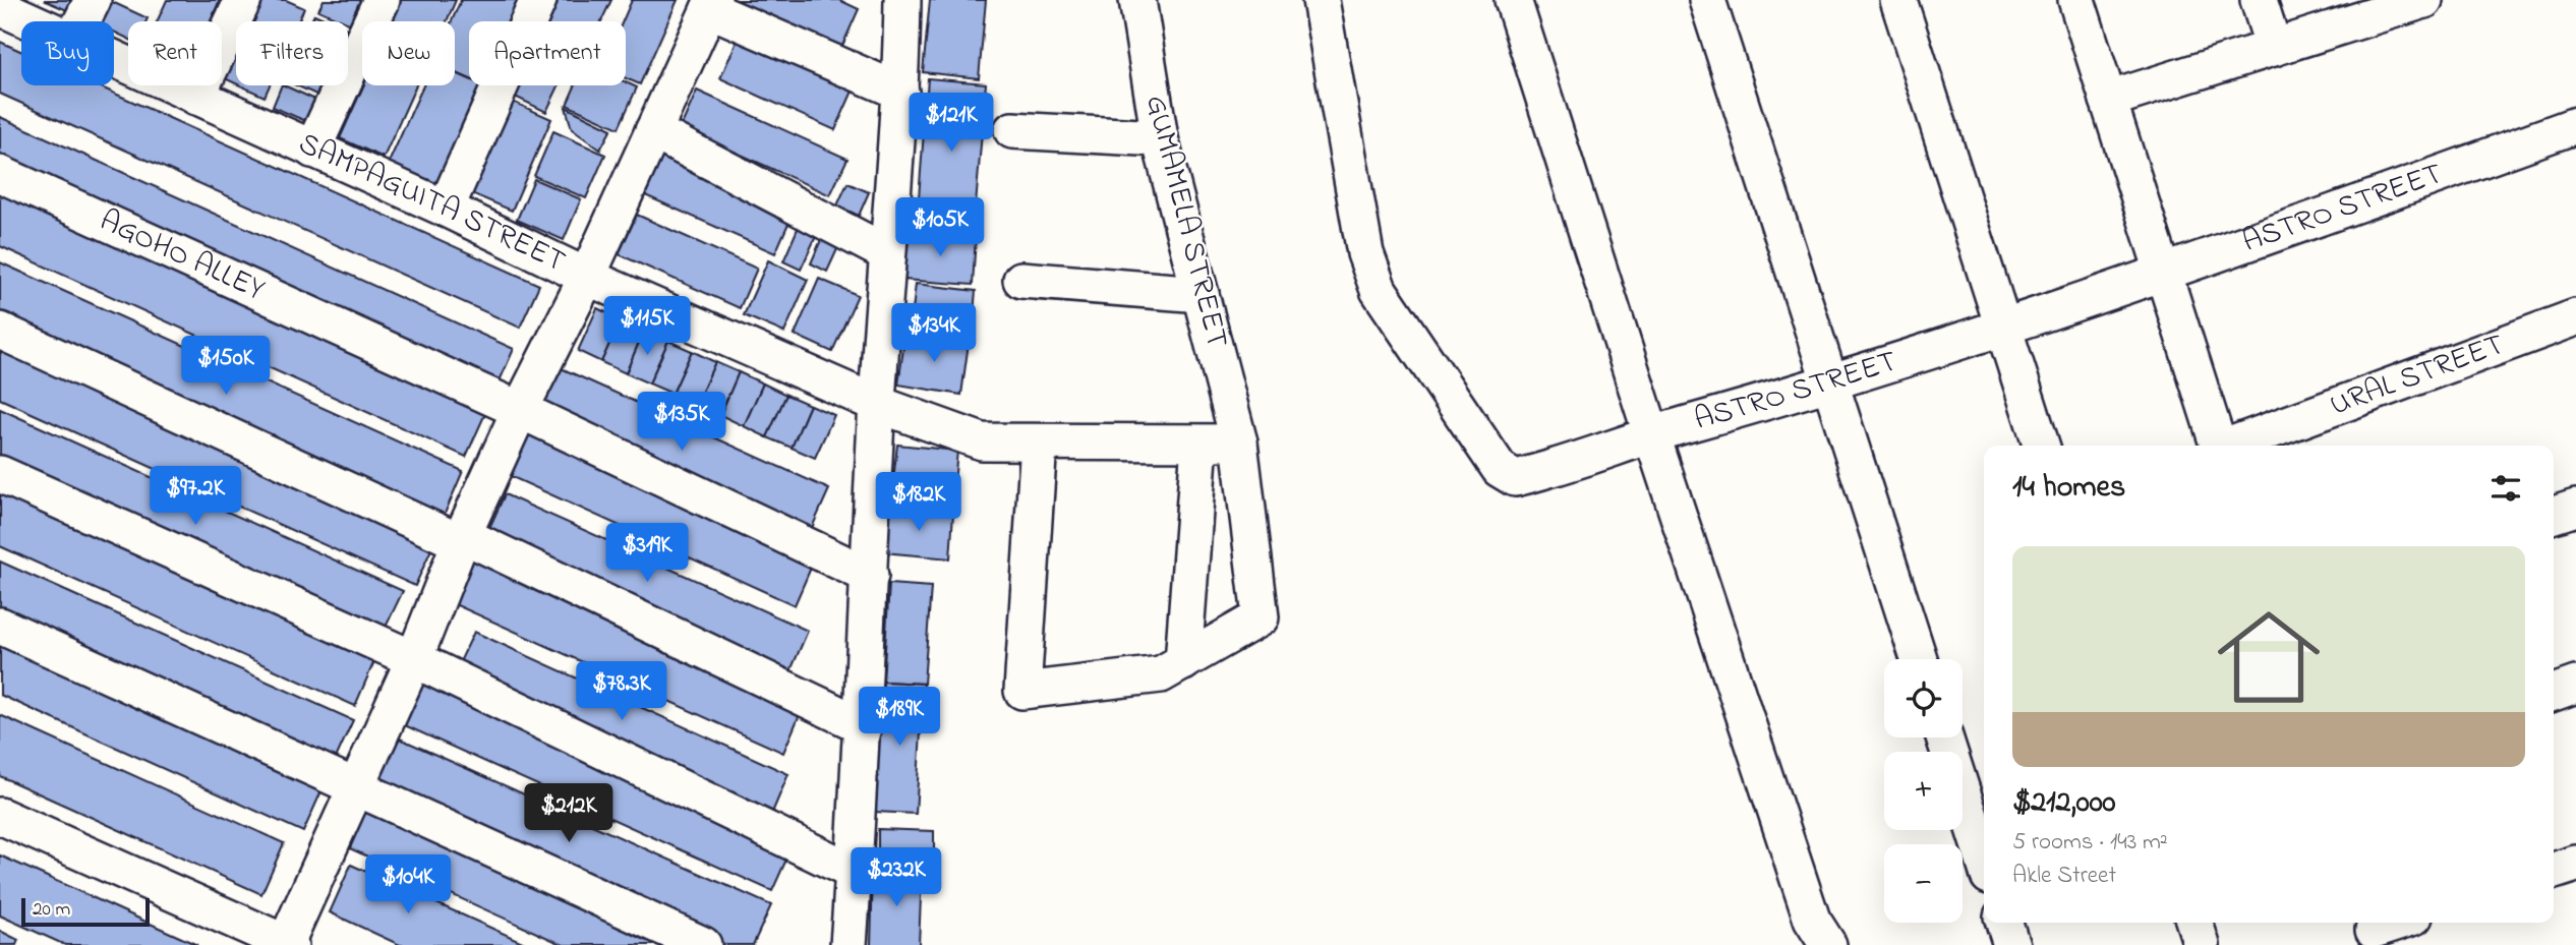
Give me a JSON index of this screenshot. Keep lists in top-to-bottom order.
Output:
{
  "streets": {
    "street": [
      "SAMPAGUITA STREET",
      "ASTRO STREET",
      "GUMAMELA STREET",
      "AGOHO ALLEY",
      "URAL STREET"
    ]
  },
  "crossings": [
    ["SAMPAGUITA STREET", "GUMAMELA STREET"]
  ],
  "scale_bar": "20 m",
  "page": {
    "chip": [
      "Buy",
      "Rent",
      "Filters",
      "New",
      "Apartment"
    ],
    "price": [
      "$121K",
      "$105K",
      "$115K",
      "$134K",
      "$150K",
      "$135K",
      "$97.2K",
      "$182K",
      "$319K",
      "$78.3K",
      "$189K",
      "$212K",
      "$232K",
      "$104K"
    ],
    "heading": "14 homes",
    "list": [
      {
        "name": "$212,000",
        "note": "5 rooms · 143 m² · Akle Street"
      }
    ],
    "map_buttons": ["+", "−"],
    "scale": "20 m"
  }
}
